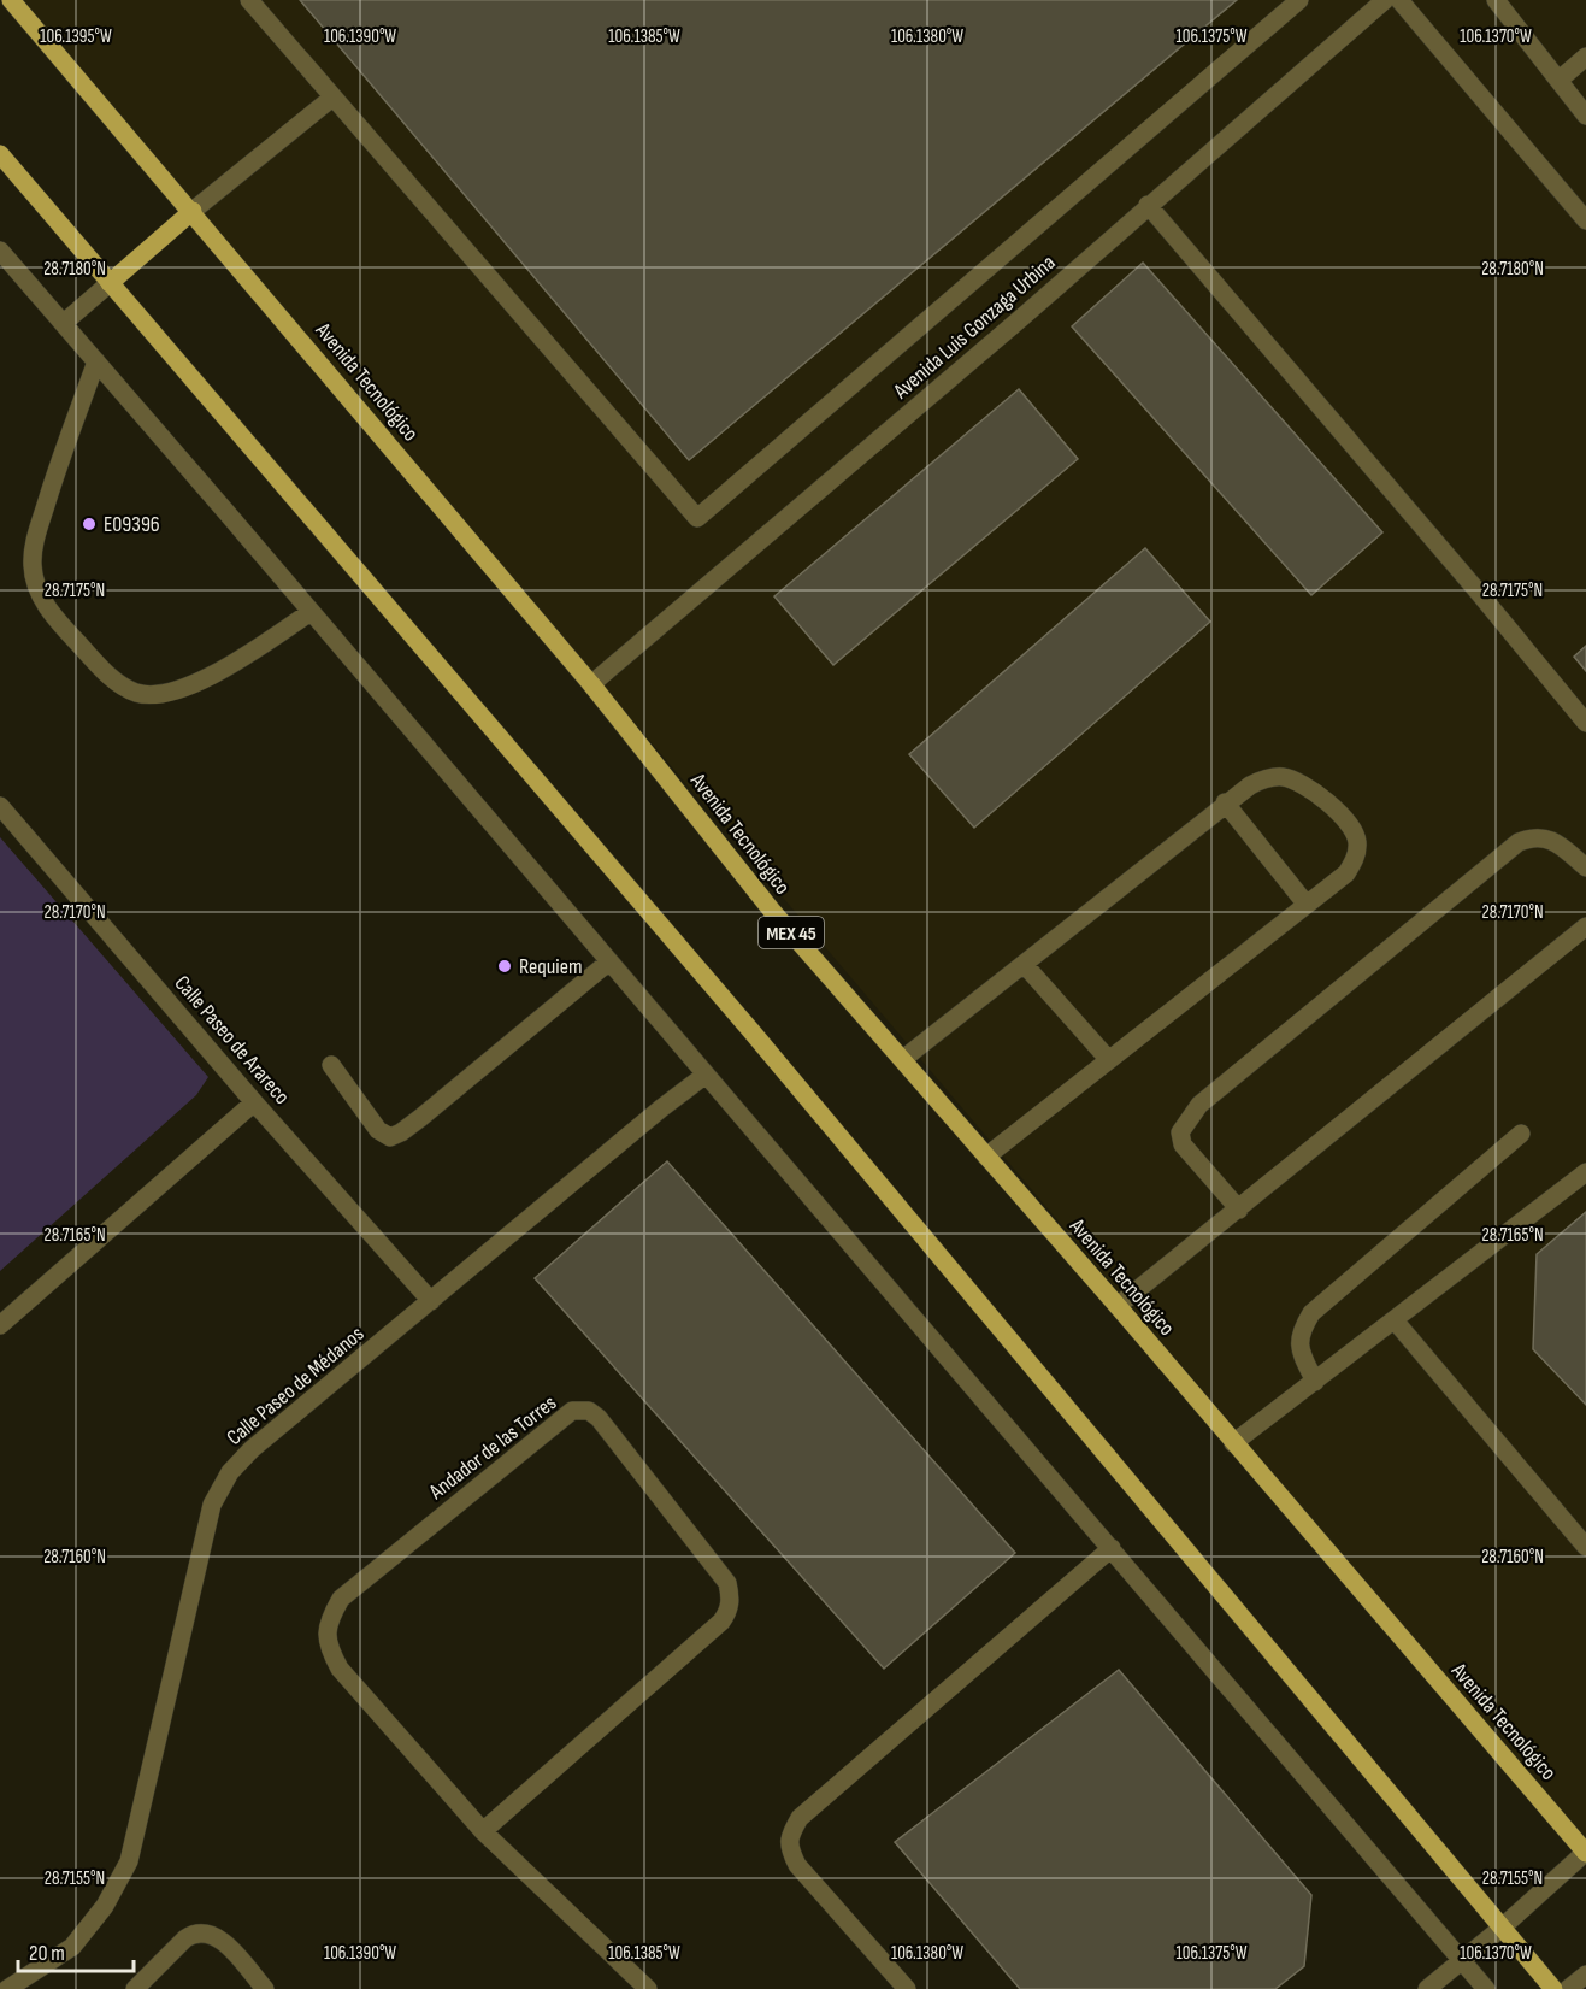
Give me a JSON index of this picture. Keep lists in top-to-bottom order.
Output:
{
  "streets": {
    "main road": ["Avenida Tecnológico", "MEX 45"],
    "street": [
      "Avenida Luis Gonzaga Urbina",
      "Calle Paseo de Arareco",
      "Calle Paseo de Médanos",
      "Andador de las Torres"
    ]
  },
  "crossings": [
    ["Avenida Luis Gonzaga Urbina", "Avenida Tecnológico"],
    ["Calle Paseo de Arareco", "Calle Paseo de Médanos"]
  ],
  "places": ["E09396", "Requiem"],
  "scale_bar": "20 m",
  "coordinates": [
    "106.1395°W",
    "106.1390°W",
    "106.1385°W",
    "106.1380°W",
    "106.1375°W",
    "106.1370°W",
    "28.7180°N",
    "28.7175°N",
    "28.7170°N",
    "28.7165°N",
    "28.7160°N",
    "28.7155°N"
  ]
}
